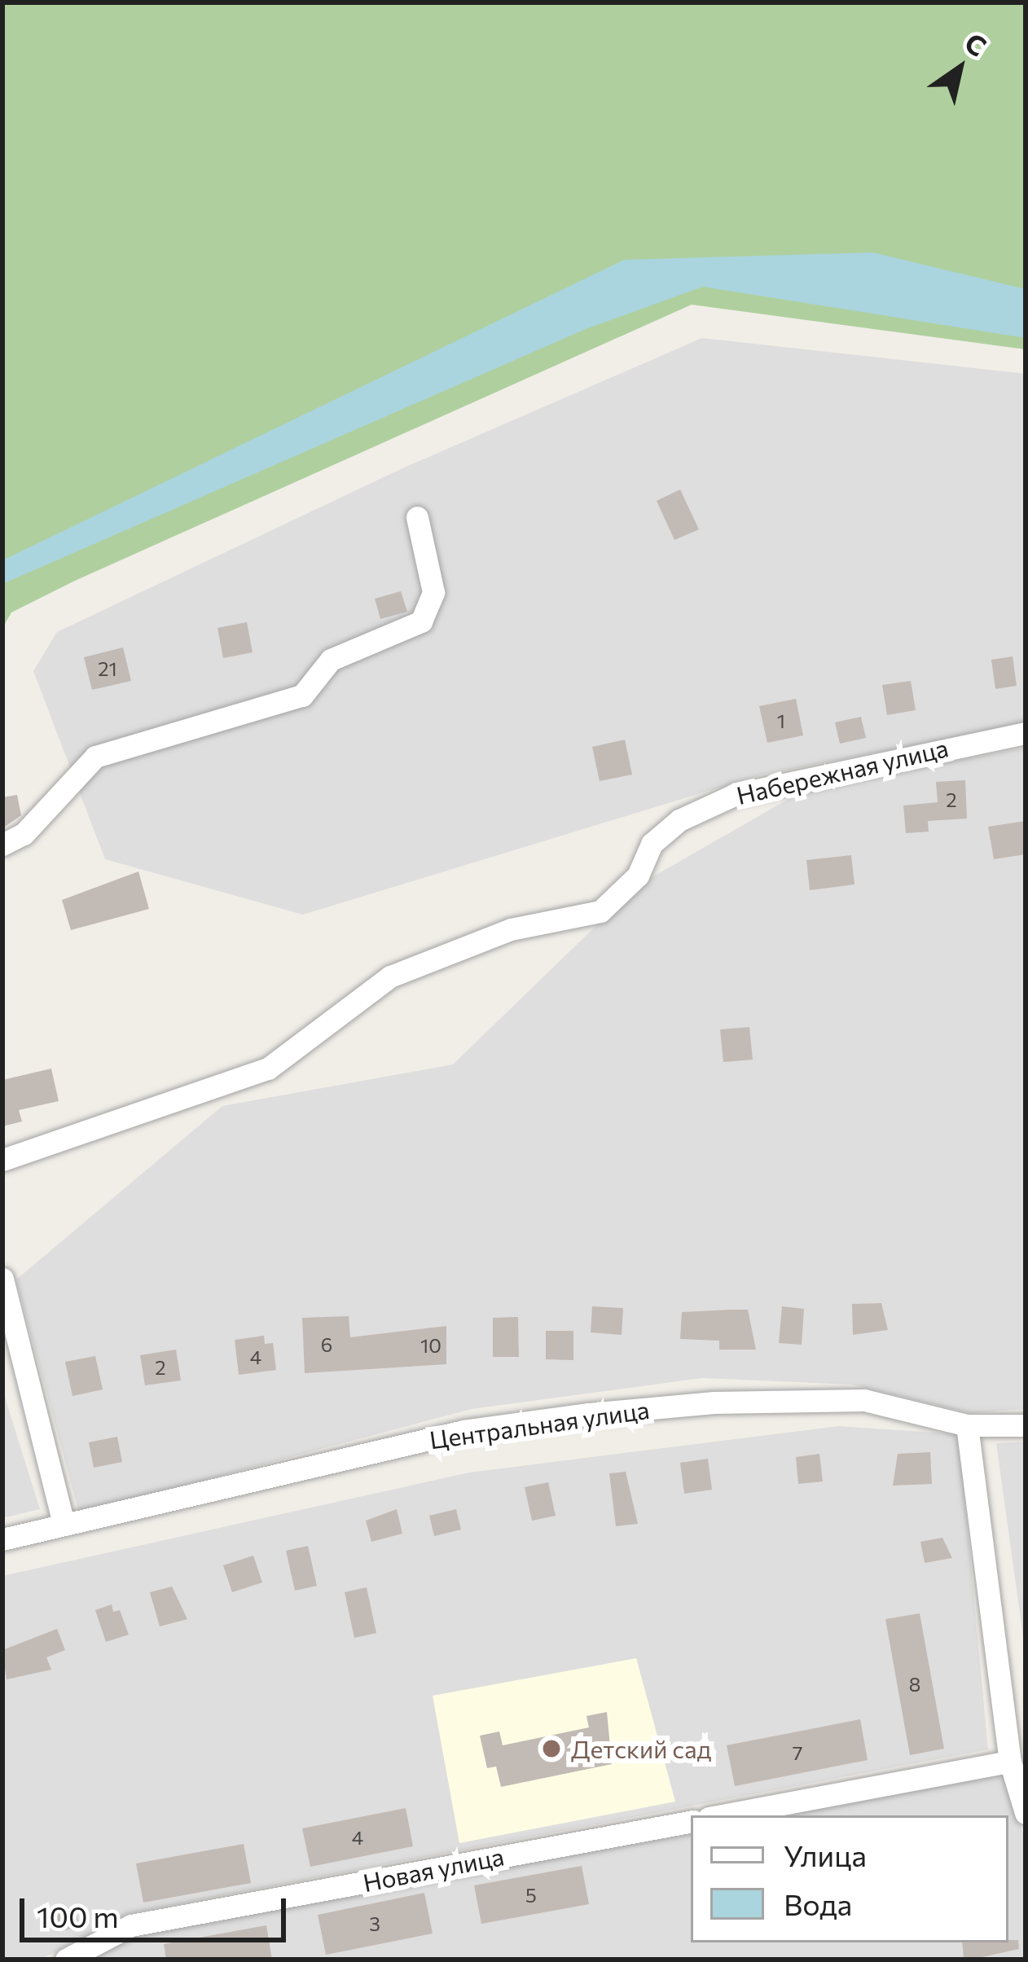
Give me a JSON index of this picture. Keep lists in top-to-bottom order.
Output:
{
  "streets": {
    "street": ["Набережная улица", "Центральная улица", "Новая улица"]
  },
  "places": ["Детский сад"],
  "house_numbers": [
    "21",
    "1",
    "2",
    "6",
    "10",
    "4",
    "2",
    "8",
    "7",
    "4",
    "5",
    "3"
  ],
  "legend": ["Улица", "Вода"],
  "scale_bar": "100 m",
  "north": "top right"
}
